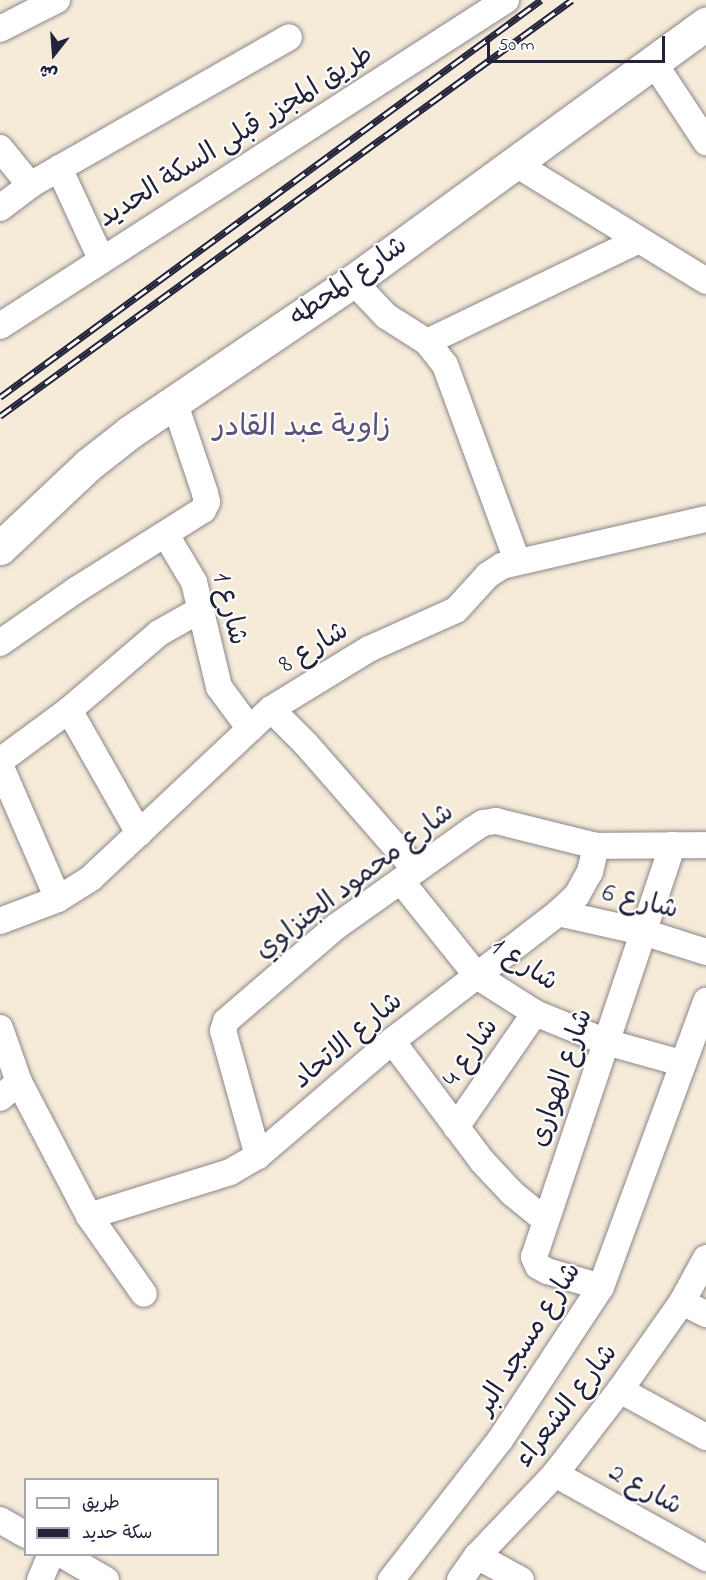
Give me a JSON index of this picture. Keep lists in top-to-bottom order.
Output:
{
  "streets": {
    "street": [
      "طريق المجزر قبلى السكة الحديد",
      "شارع المحطه",
      "شارع 1",
      "شارع 8",
      "شارع محمود الجنزاوي",
      "شارع 6",
      "شارع الاتحاد",
      "شارع 4",
      "شارع الهوارى",
      "شارع مسجد البر",
      "شارع الشعراء",
      "شارع 2"
    ]
  },
  "crossings": [
    ["شارع 1", "شارع 8"],
    ["شارع 1", "شارع محمود الجنزاوي"],
    ["شارع 1", "شارع الاتحاد"],
    ["شارع 1", "شارع 4"],
    ["شارع 1", "شارع الهوارى"],
    ["شارع 1", "شارع مسجد البر"],
    ["شارع محمود الجنزاوي", "شارع الاتحاد"],
    ["شارع محمود الجنزاوي", "شارع الهوارى"],
    ["شارع 6", "شارع الاتحاد"],
    ["شارع 6", "شارع الهوارى"],
    ["شارع الهوارى", "شارع مسجد البر"],
    ["شارع الشعراء", "شارع 2"]
  ],
  "districts": ["زاوية عبد القادر"],
  "legend": ["طريق", "سكة حديد"],
  "scale_bar": "50 m",
  "north": "bottom"
}
